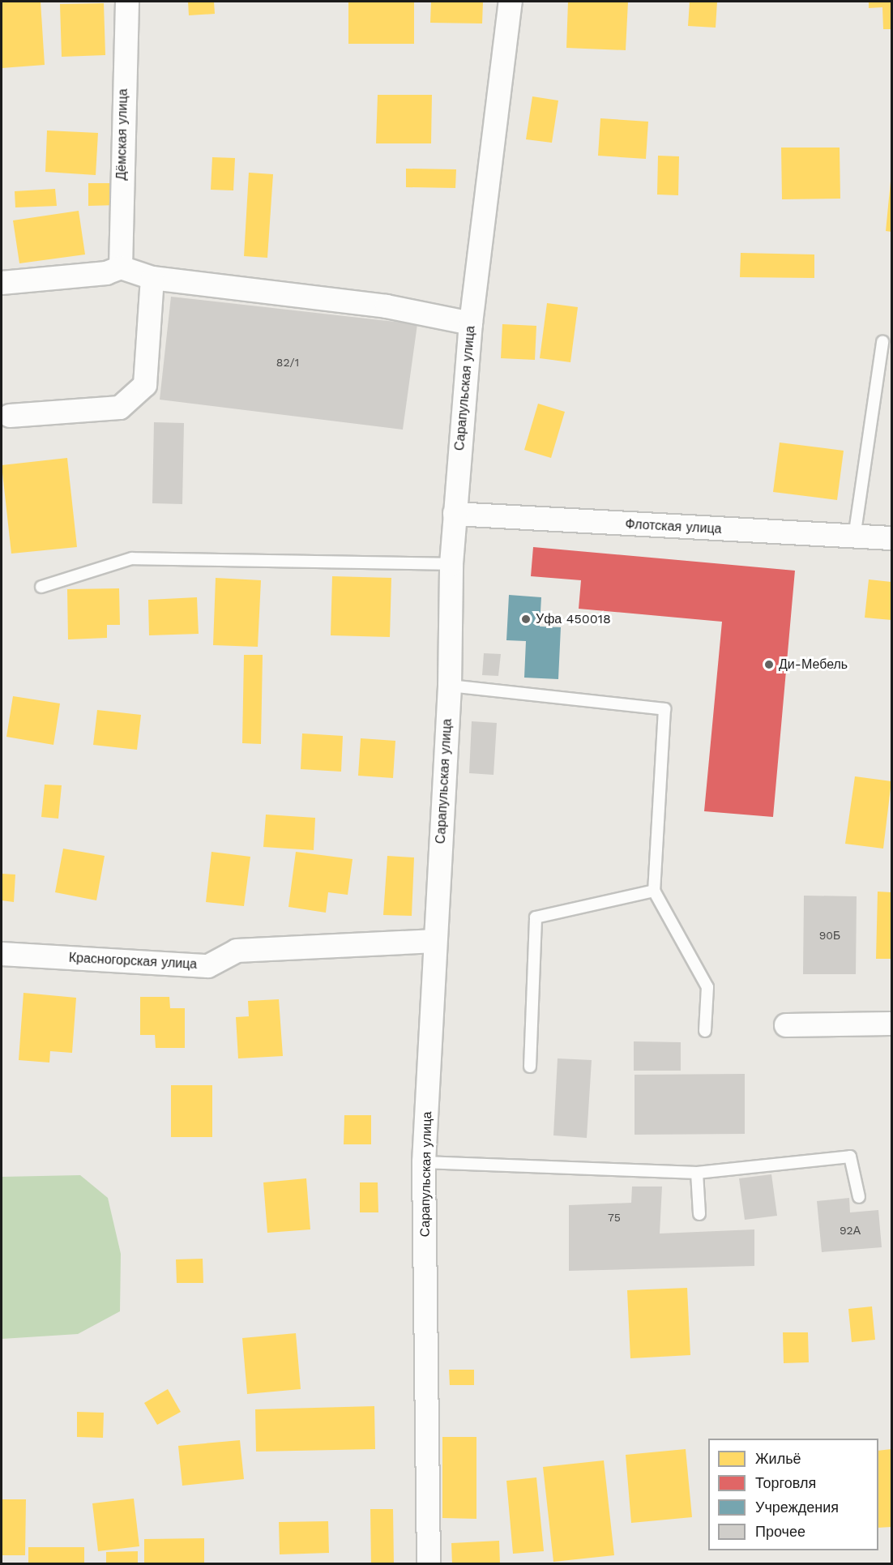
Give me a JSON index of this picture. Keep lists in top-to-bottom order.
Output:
{
  "streets": {
    "street": [
      "Дёмская улица",
      "Сарапульская улица",
      "Флотская улица",
      "Красногорская улица"
    ]
  },
  "crossings": [
    ["Сарапульская улица", "Флотская улица"],
    ["Сарапульская улица", "Красногорская улица"]
  ],
  "places": ["Уфа 450018", "Ди-Мебель"],
  "house_numbers": [
    "82/1",
    "90Б",
    "75",
    "92А"
  ],
  "legend": [
    "Жильё",
    "Торговля",
    "Учреждения",
    "Прочее"
  ]
}
